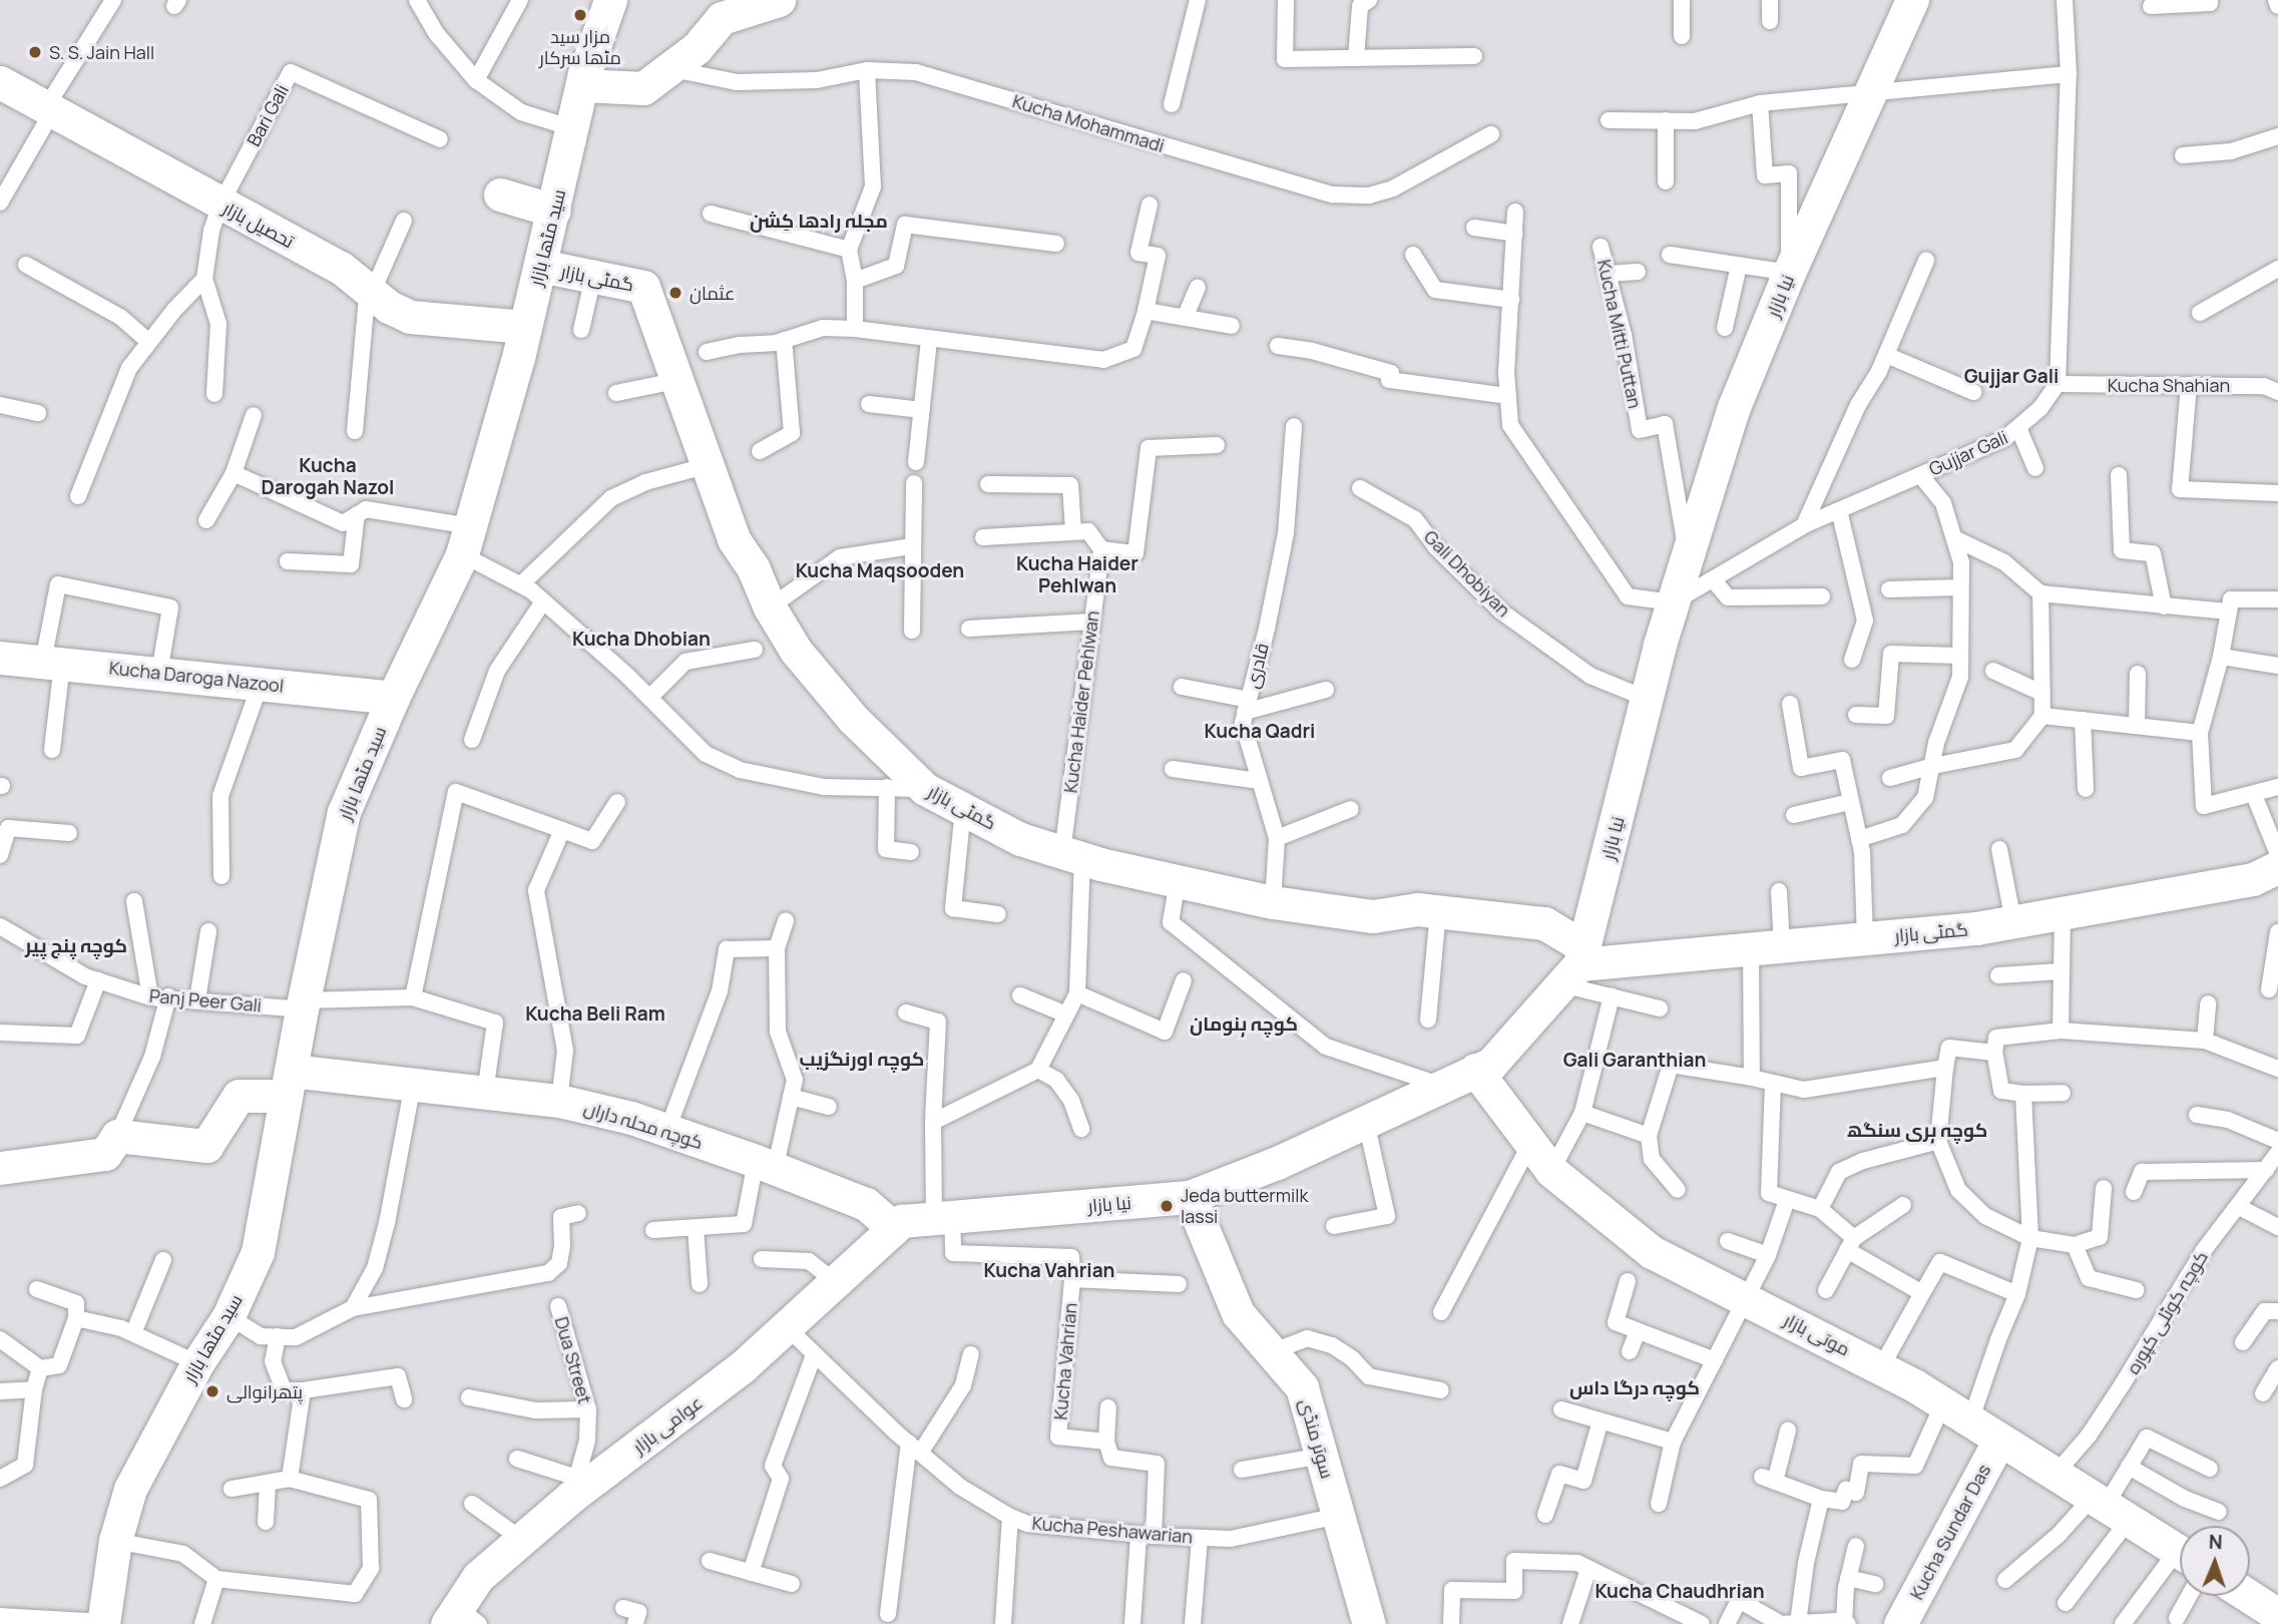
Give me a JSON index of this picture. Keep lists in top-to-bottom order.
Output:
{
  "streets": {
    "street": [
      "تحصیل بازار",
      "سید مٹھا بازار",
      "گمٹی بازار",
      "نیا بازار",
      "Kucha Daroga Nazool",
      "کوچہ محلہ داراں",
      "موتی بازار",
      "عوامی بازار",
      "سوتر منڈی",
      "Kucha Sundar Das"
    ],
    "lane": [
      "Bari Gali",
      "Kucha Mohammadi",
      "Kucha Mitti Puttan",
      "Kucha Shahian",
      "Gujjar Gali",
      "Gali Dhobiyan",
      "قادری",
      "Kucha Haider Pehlwan",
      "Panj Peer Gali",
      "کوچہ کوٹلی کپورہ",
      "Dua Street",
      "Kucha Vahrian",
      "Kucha Peshawarian"
    ]
  },
  "crossings": [
    ["Bari Gali", "تحصیل بازار"],
    ["تحصیل بازار", "سید مٹھا بازار"],
    ["سید مٹھا بازار", "گمٹی بازار"],
    ["سید مٹھا بازار", "Kucha Daroga Nazool"],
    ["سید مٹھا بازار", "Panj Peer Gali"],
    ["سید مٹھا بازار", "کوچہ محلہ داراں"],
    ["گمٹی بازار", "نیا بازار"],
    ["گمٹی بازار", "قادری"],
    ["گمٹی بازار", "Kucha Haider Pehlwan"],
    ["نیا بازار", "Kucha Mitti Puttan"],
    ["نیا بازار", "Gujjar Gali"],
    ["نیا بازار", "Gali Dhobiyan"],
    ["نیا بازار", "کوچہ محلہ داراں"],
    ["نیا بازار", "موتی بازار"],
    ["نیا بازار", "Kucha Vahrian"],
    ["نیا بازار", "عوامی بازار"],
    ["نیا بازار", "سوتر منڈی"],
    ["Kucha Shahian", "Gujjar Gali"],
    ["Panj Peer Gali", "کوچہ محلہ داراں"],
    ["کوچہ محلہ داراں", "عوامی بازار"],
    ["کوچہ کوٹلی کپورہ", "موتی بازار"],
    ["موتی بازار", "Kucha Sundar Das"],
    ["Dua Street", "عوامی بازار"],
    ["عوامی بازار", "Kucha Peshawarian"],
    ["سوتر منڈی", "Kucha Peshawarian"]
  ],
  "districts": [
    "مجلہ رادها كِشن",
    "Gujjar Gali",
    "Kucha Darogah Nazol",
    "Kucha Haider Pehlwan",
    "Kucha Maqsooden",
    "Kucha Dhobian",
    "Kucha Qadri",
    "کوچہ پنج پیر",
    "Kucha Beli Ram",
    "کوچہ ہنومان",
    "کوچہ اورنگزیب",
    "Gali Garanthian",
    "کوچہ ہری سنگھ",
    "Kucha Vahrian",
    "کوچہ درگا داس",
    "Kucha Chaudhrian"
  ],
  "places": [
    "مزار سید مٹھا سرکار",
    "S. S. Jain Hall",
    "عثمان",
    "Jeda buttermilk lassi",
    "پتھرانوالی"
  ],
  "north": "top"
}
